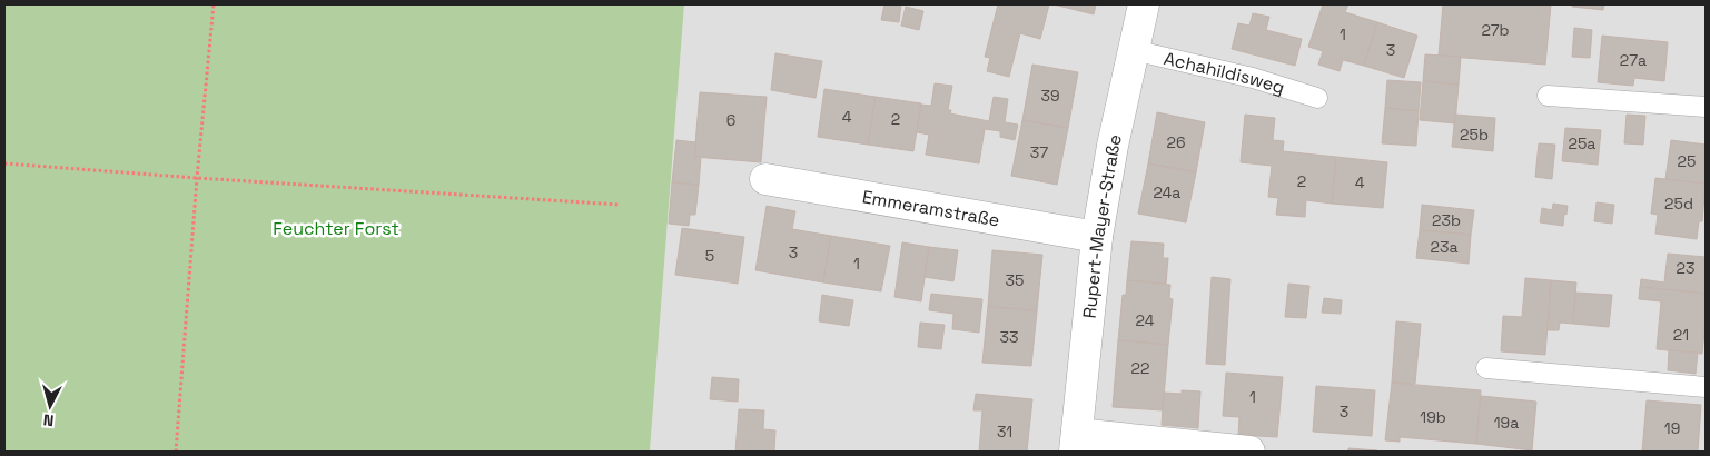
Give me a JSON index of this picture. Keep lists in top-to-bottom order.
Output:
{
  "streets": {
    "street": ["Emmeramstraße", "Rupert-Mayer-Straße"],
    "lane": ["Achahildisweg"]
  },
  "crossings": [
    ["Achahildisweg", "Rupert-Mayer-Straße"],
    ["Emmeramstraße", "Rupert-Mayer-Straße"]
  ],
  "parks": ["Feuchter Forst"],
  "house_numbers": [
    "27b",
    "1",
    "3",
    "27a",
    "39",
    "4",
    "2",
    "6",
    "25b",
    "26",
    "25a",
    "37",
    "25",
    "2",
    "4",
    "24a",
    "25d",
    "23b",
    "23a",
    "3",
    "5",
    "1",
    "23",
    "35",
    "24",
    "21",
    "33",
    "22",
    "1",
    "3",
    "19b",
    "19a",
    "19",
    "31"
  ],
  "north": "bottom"
}
